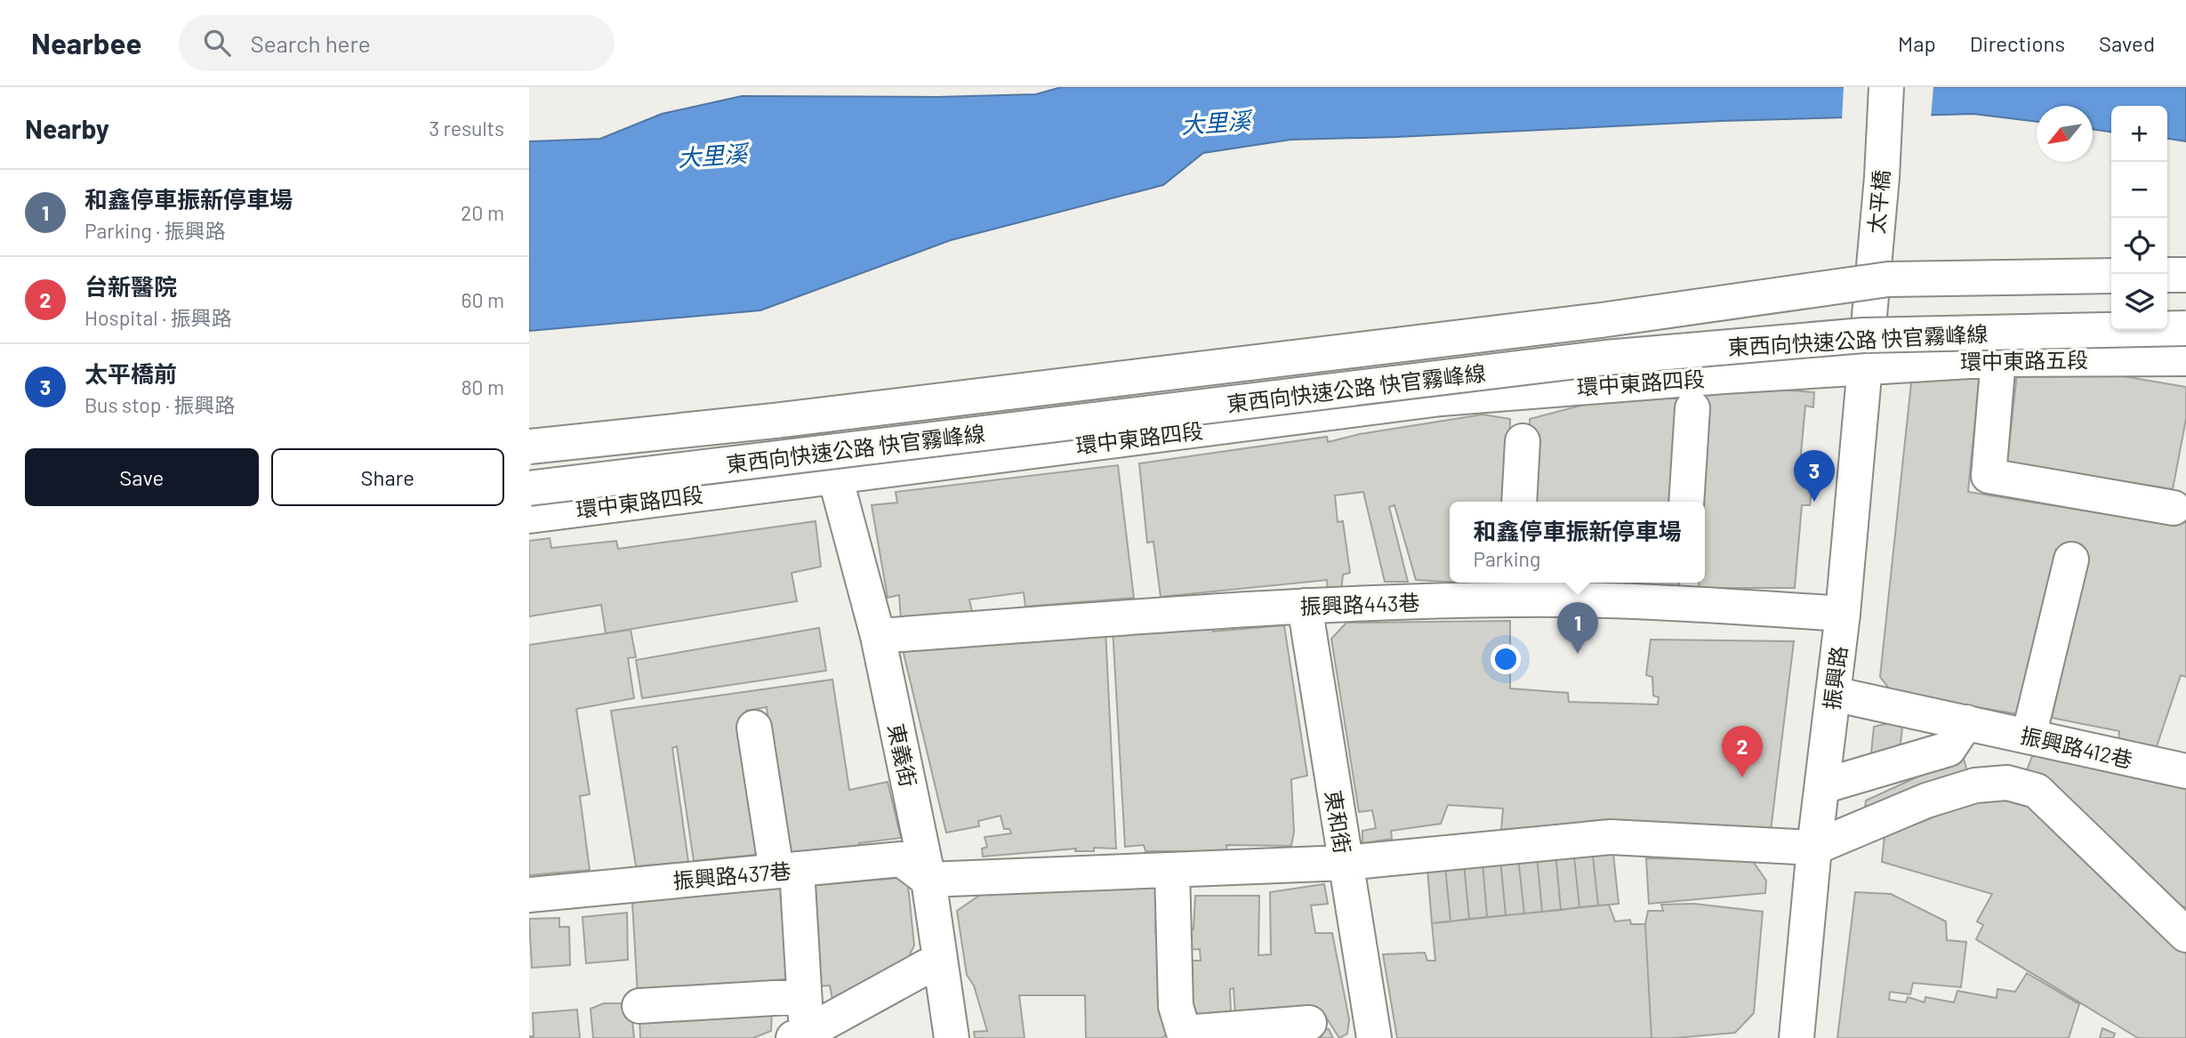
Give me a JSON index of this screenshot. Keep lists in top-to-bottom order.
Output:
{
  "streets": {
    "main road": [
      "太平橋",
      "東西向快速公路 快官霧峰線",
      "環中東路五段",
      "環中東路四段",
      "振興路443巷",
      "振興路",
      "振興路412巷",
      "東義街",
      "東和街",
      "振興路437巷"
    ]
  },
  "crossings": [
    ["太平橋", "振興路"],
    ["環中東路五段", "環中東路四段"],
    ["環中東路五段", "振興路"],
    ["環中東路四段", "振興路"],
    ["環中東路四段", "東義街"],
    ["振興路443巷", "振興路"],
    ["振興路443巷", "東義街"],
    ["振興路443巷", "東和街"],
    ["振興路", "振興路412巷"],
    ["東義街", "振興路437巷"]
  ],
  "water": ["大里溪"],
  "north": "bottom left",
  "page": {
    "header": "Nearbee",
    "search": "Search here",
    "nav": ["Map", "Directions", "Saved"],
    "heading": ["Nearby", "3 results"],
    "map_buttons": ["+", "−"],
    "list": [
      {
        "mark": "1",
        "name": "和鑫停車振新停車場",
        "note": "Parking · 振興路",
        "value": "20 m"
      },
      {
        "mark": "2",
        "name": "台新醫院",
        "note": "Hospital · 振興路",
        "value": "60 m"
      },
      {
        "mark": "3",
        "name": "太平橋前",
        "note": "Bus stop · 振興路",
        "value": "80 m"
      }
    ],
    "buttons": ["Save", "Share"],
    "pins": ["3", "1", "2"],
    "popup": ["和鑫停車振新停車場", "Parking"]
  }
}
